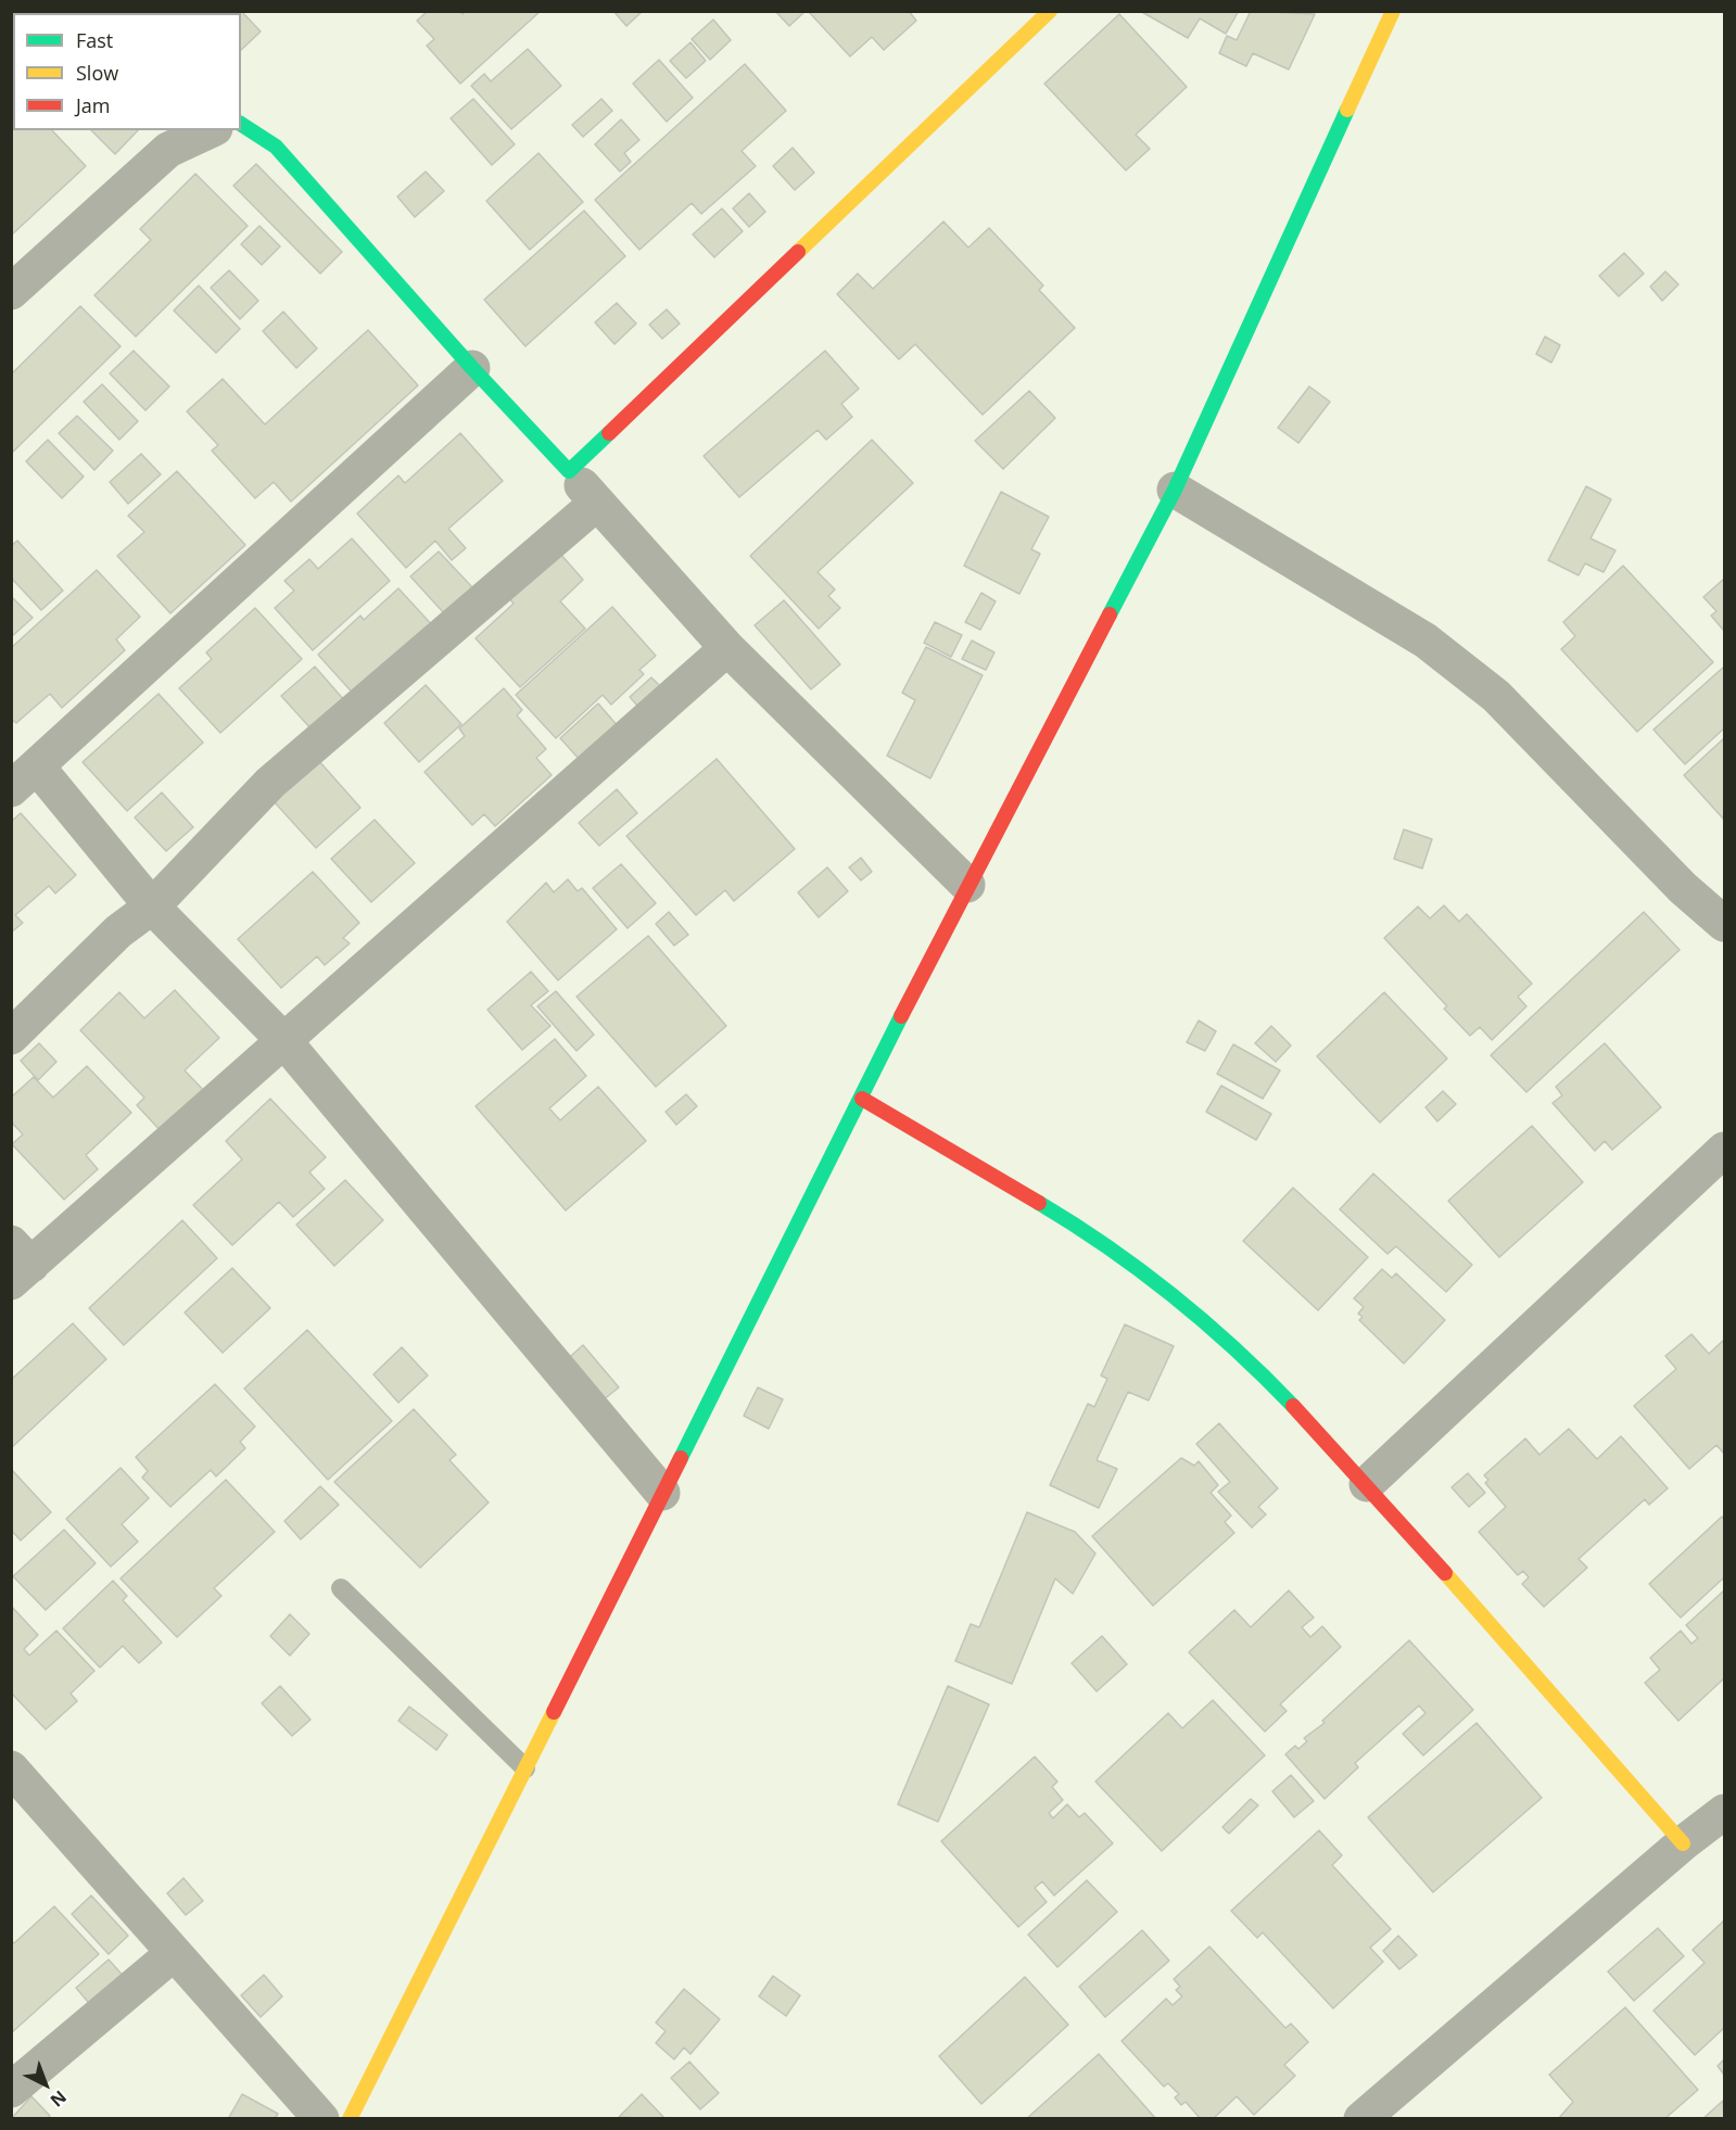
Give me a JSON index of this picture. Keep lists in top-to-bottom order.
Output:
{
  "legend": ["Fast", "Slow", "Jam"],
  "north": "bottom right"
}
